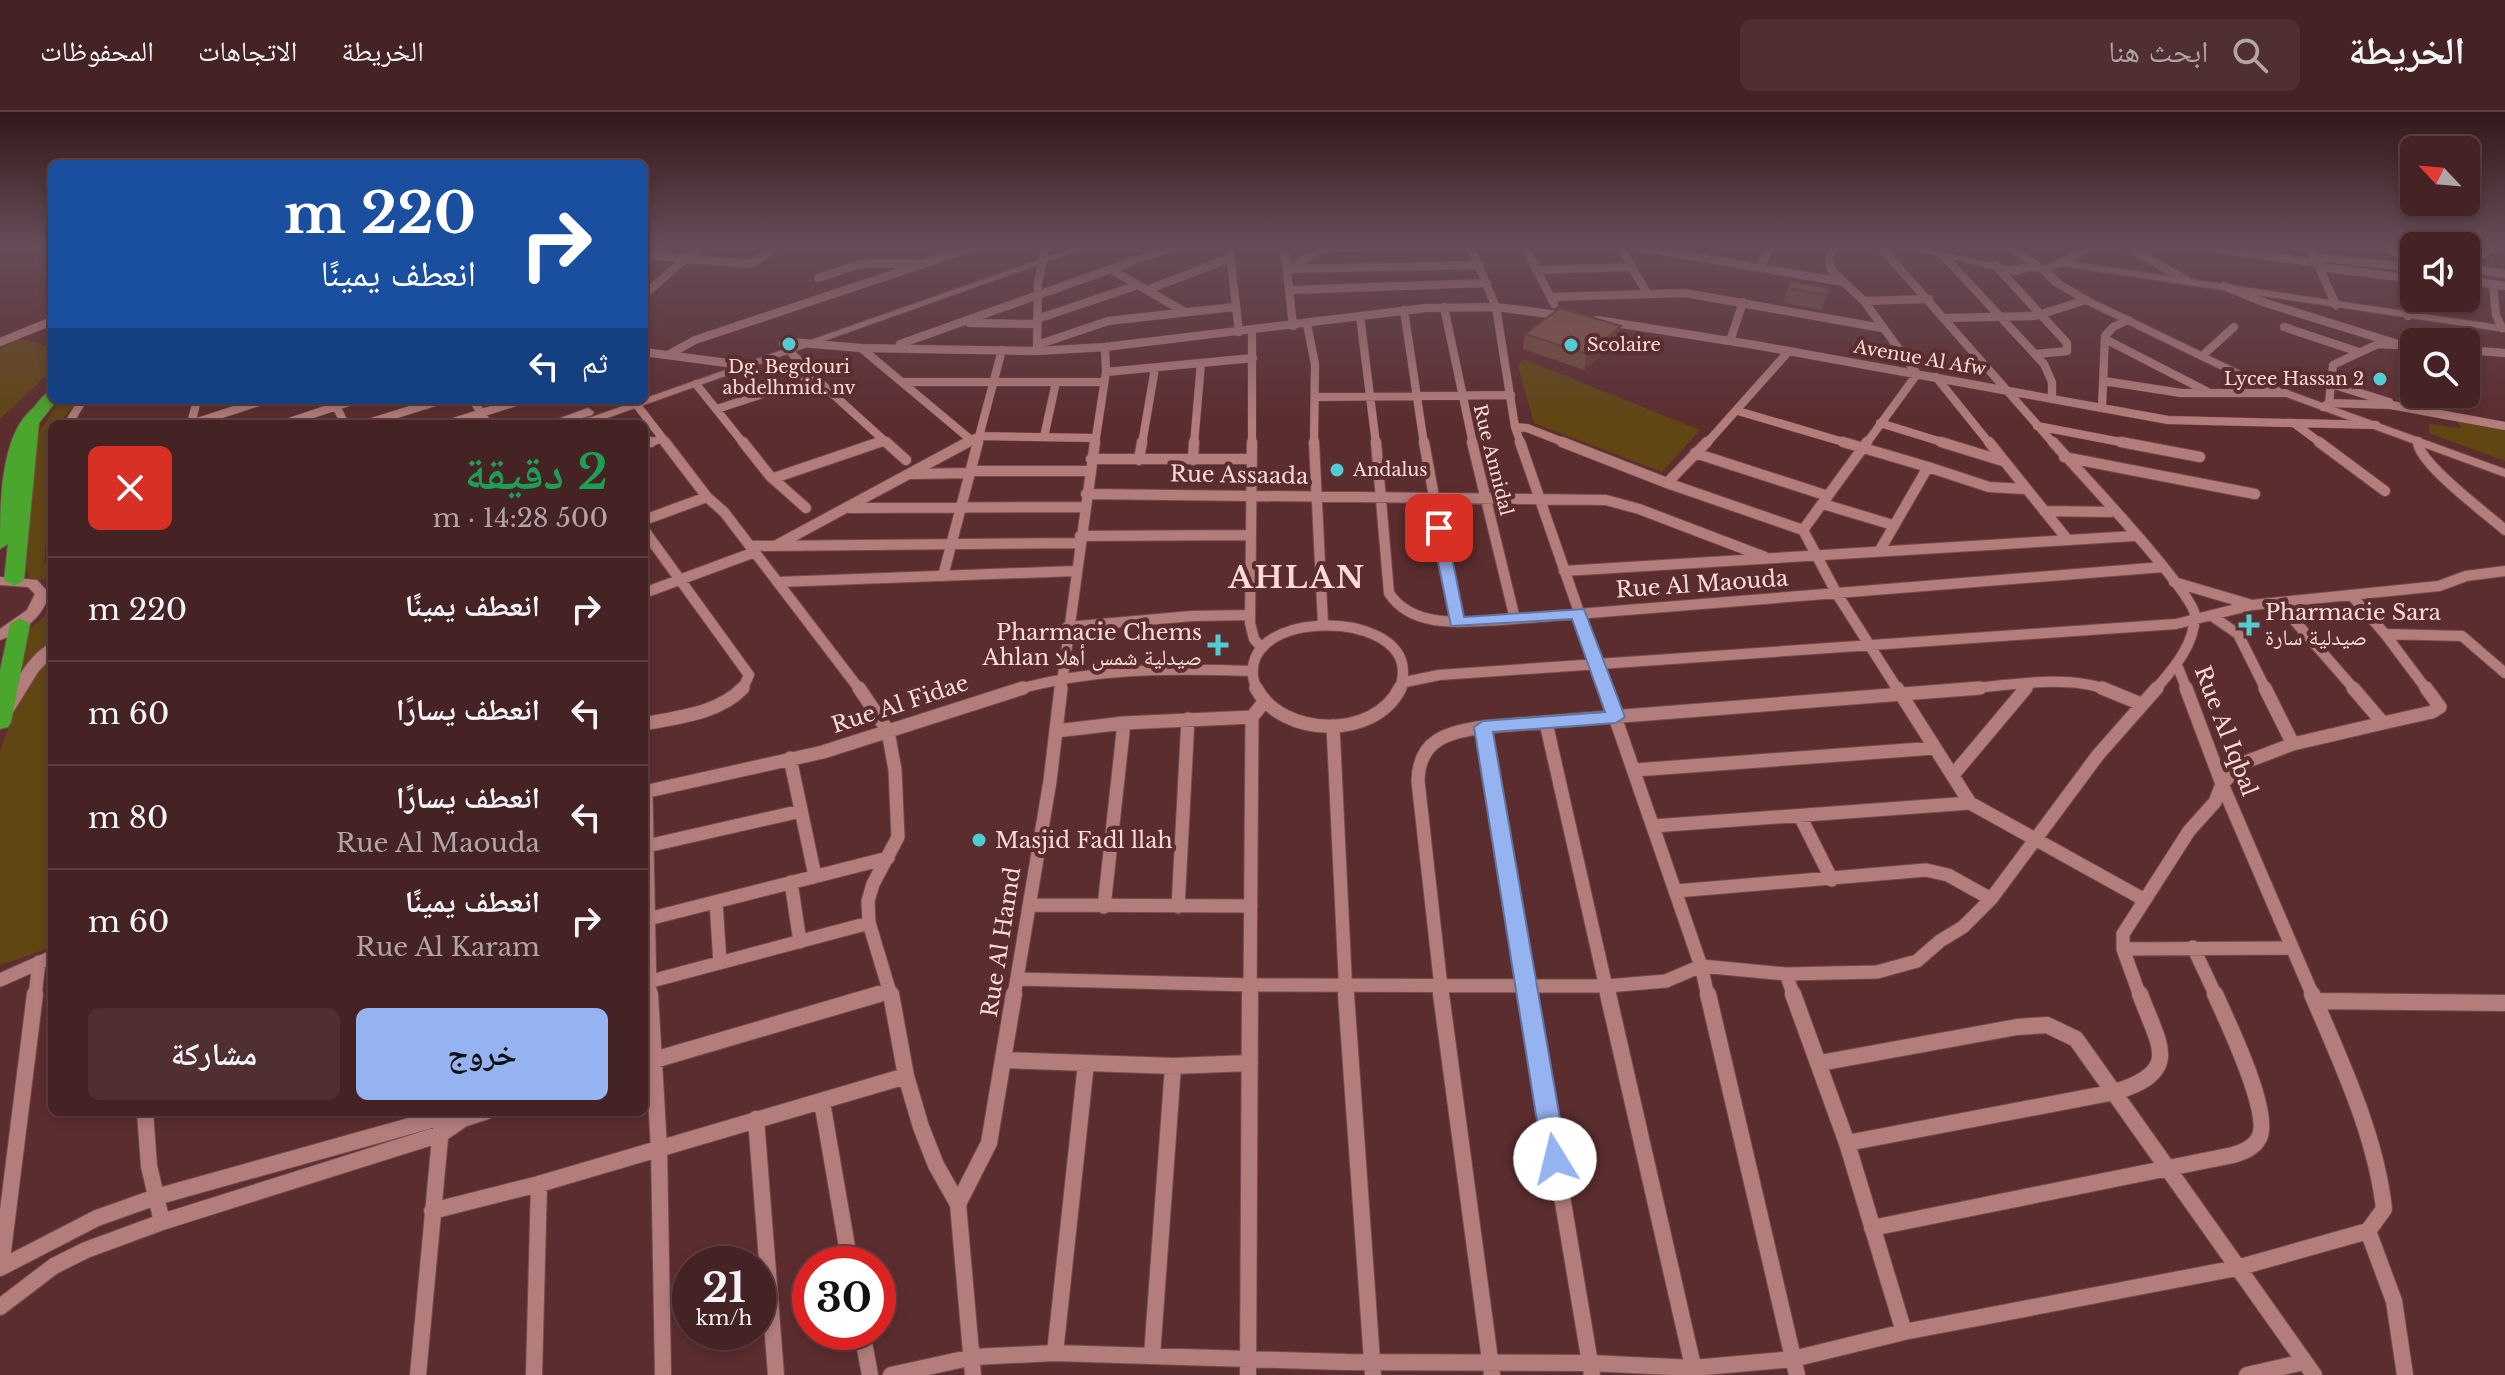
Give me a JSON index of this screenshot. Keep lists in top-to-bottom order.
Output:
{
  "streets": {
    "street": [
      "Avenue Al Afw",
      "Rue Annidal",
      "Rue Assaada",
      "Rue Al Maouda",
      "Rue Al Fidae",
      "Rue Al Iqbal",
      "Rue Al Hamd"
    ]
  },
  "crossings": [
    ["Rue Annidal", "Rue Assaada"],
    ["Rue Annidal", "Rue Al Maouda"],
    ["Rue Assaada", "Rue Al Maouda"],
    ["Rue Assaada", "Rue Al Hamd"],
    ["Rue Al Fidae", "Rue Al Hamd"]
  ],
  "districts": ["AHLAN"],
  "places": {
    "other": [
      "Dg. Begdouri abdelhmid. nv",
      "Scolaire",
      "Lycee Hassan 2",
      "Andalus",
      "Masjid Fadl llah"
    ],
    "health": ["Pharmacie Sara صيدلية سارة", "Pharmacie Chems Ahlan صيدلية شمس أهلا"]
  },
  "north": "top left",
  "page": {
    "header": "الخريطة",
    "search": "ابحث هنا",
    "nav": ["الخريطة", "الاتجاهات", "المحفوظات"],
    "turn": ["220 m", "انعطف يمينًا"],
    "then": "ثم",
    "heading": ["2 دقيقة", "500 m · 14:28"],
    "list": [
      {
        "name": "انعطف يمينًا",
        "value": "220 m"
      },
      {
        "name": "انعطف يسارًا",
        "value": "60 m"
      },
      {
        "name": "انعطف يسارًا",
        "note": "Rue Al Maouda",
        "value": "80 m"
      },
      {
        "name": "انعطف يمينًا",
        "note": "Rue Al Karam",
        "value": "60 m"
      }
    ],
    "buttons": ["خروج", "مشاركة"],
    "speed": "21 km/h",
    "limit": "30"
  }
}
